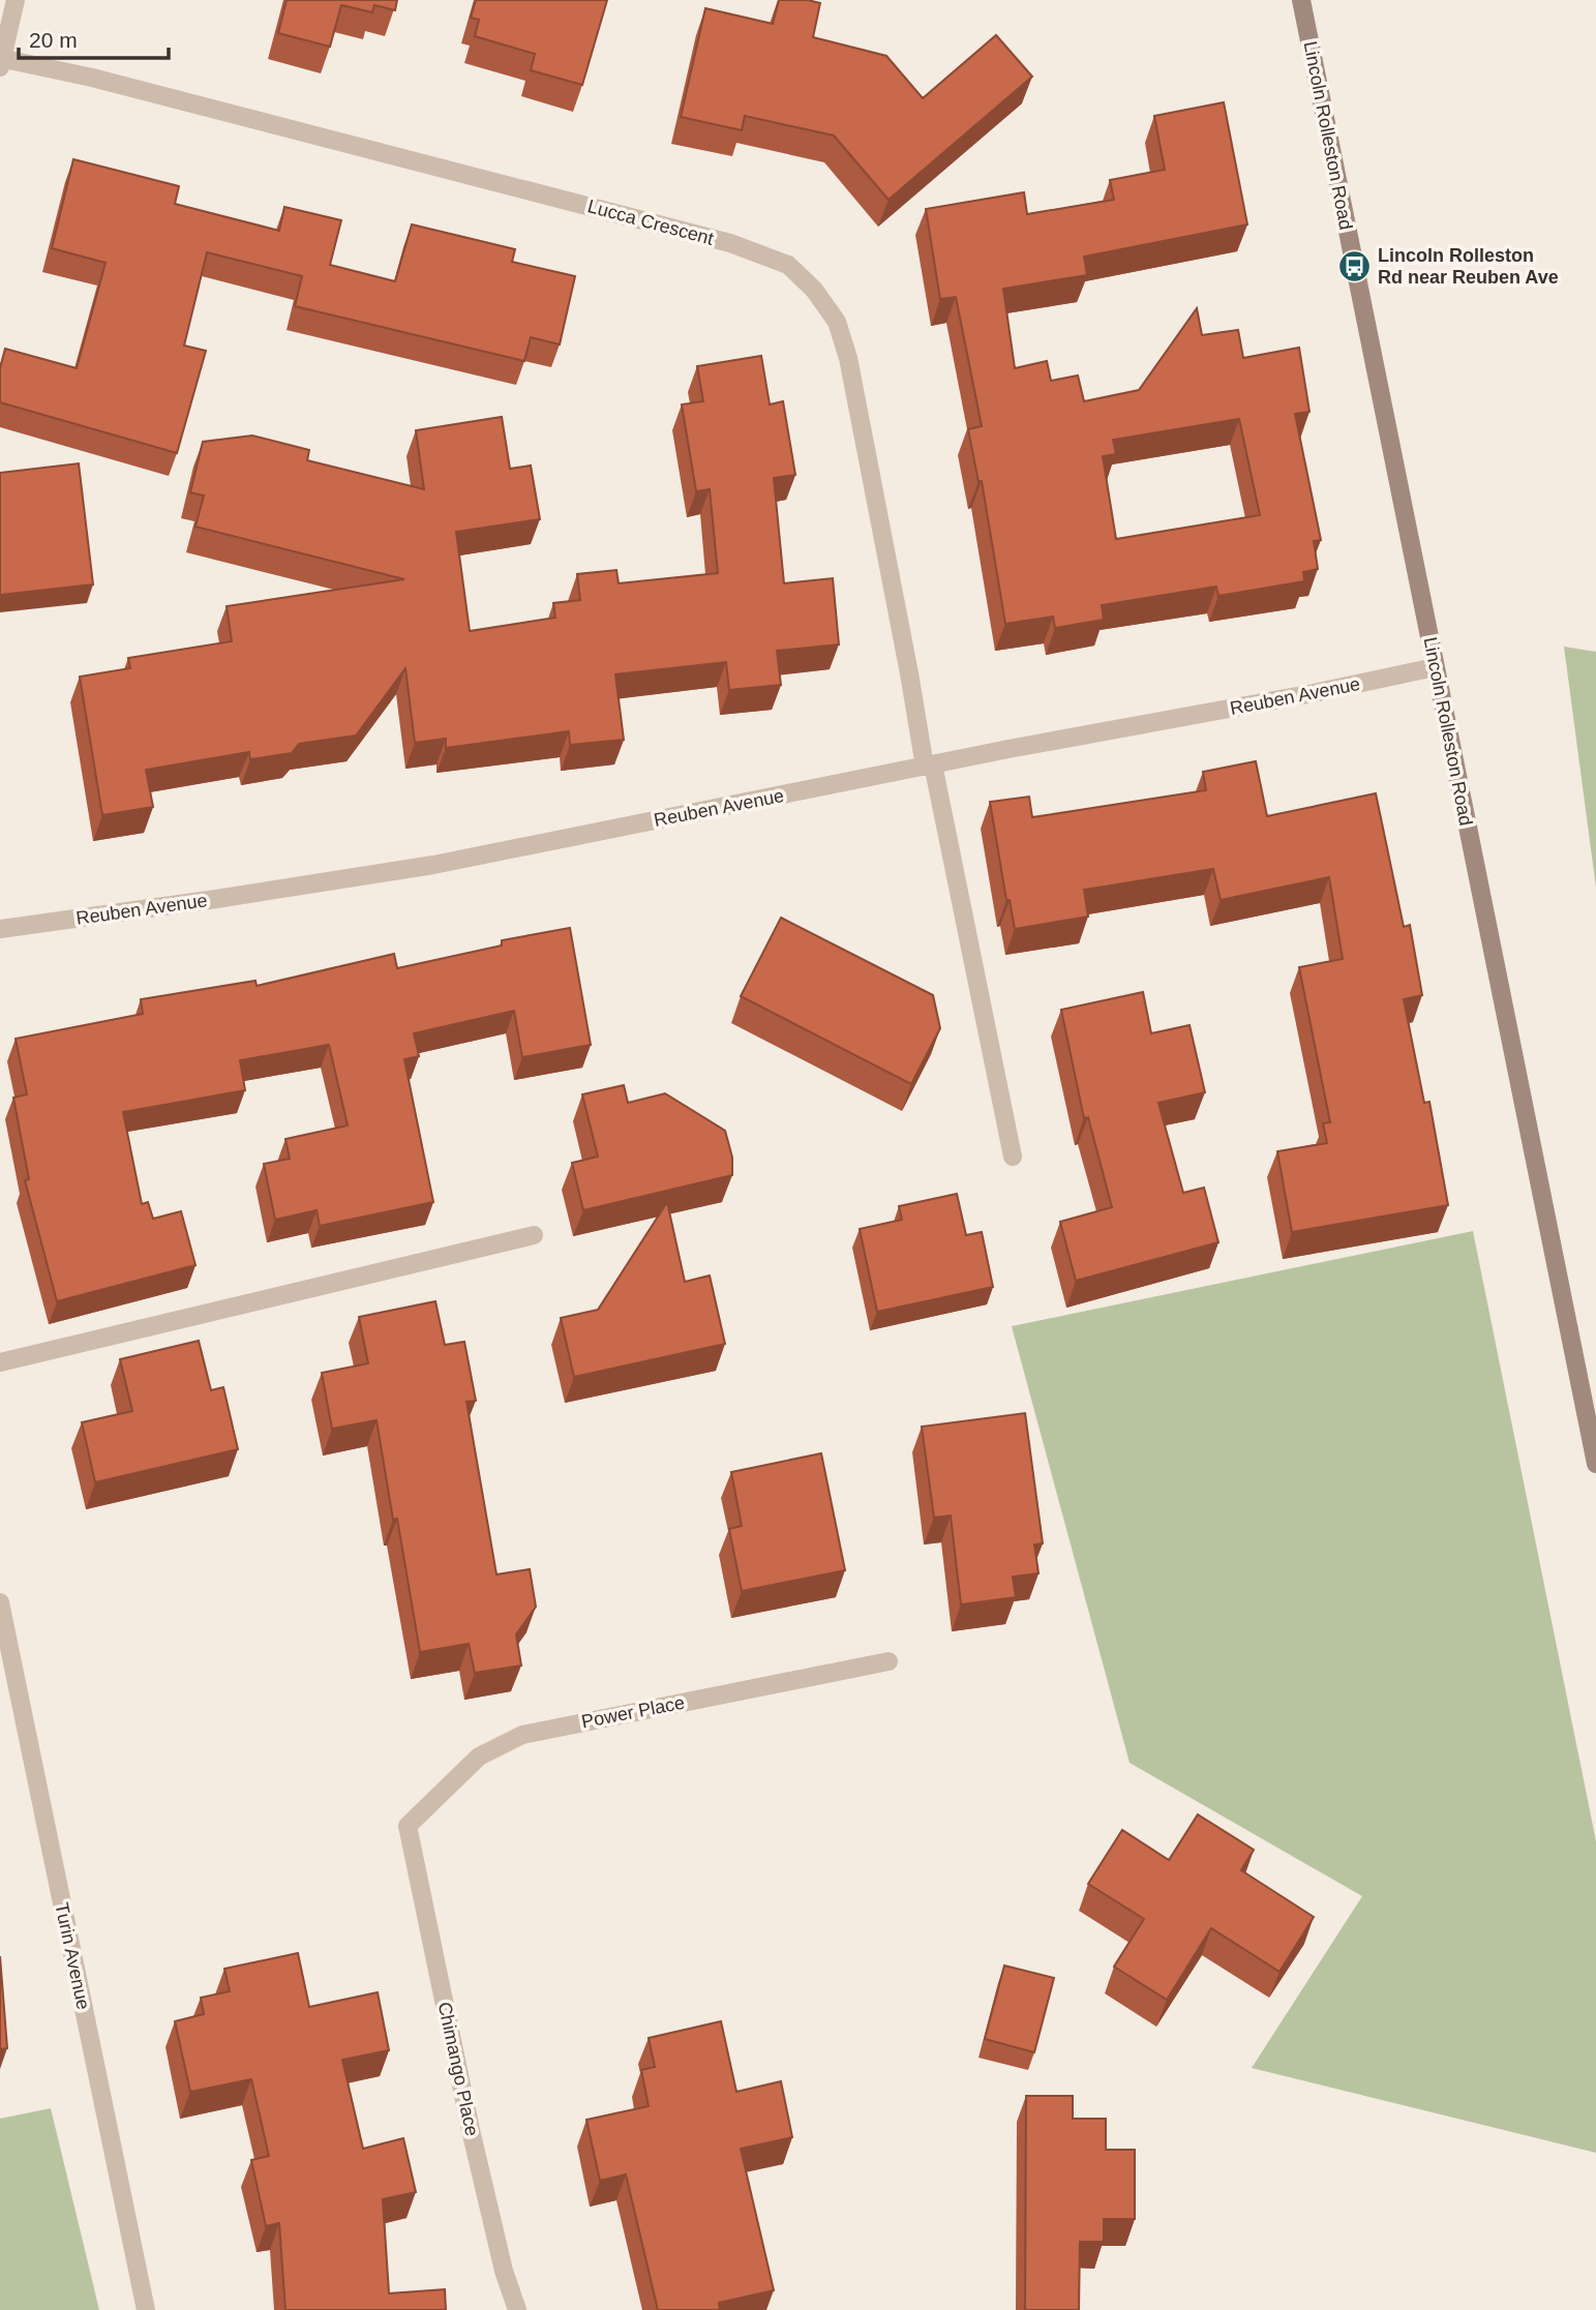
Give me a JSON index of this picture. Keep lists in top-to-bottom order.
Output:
{
  "streets": {
    "main road": ["Lincoln Rolleston Road"],
    "street": [
      "Lucca Crescent",
      "Reuben Avenue",
      "Power Place",
      "Turin Avenue",
      "Chimango Place"
    ]
  },
  "crossings": [
    ["Lincoln Rolleston Road", "Reuben Avenue"],
    ["Lucca Crescent", "Reuben Avenue"],
    ["Power Place", "Chimango Place"]
  ],
  "places": {
    "bus stop": ["Lincoln Rolleston Rd near Reuben Ave"]
  },
  "scale_bar": "20 m"
}
